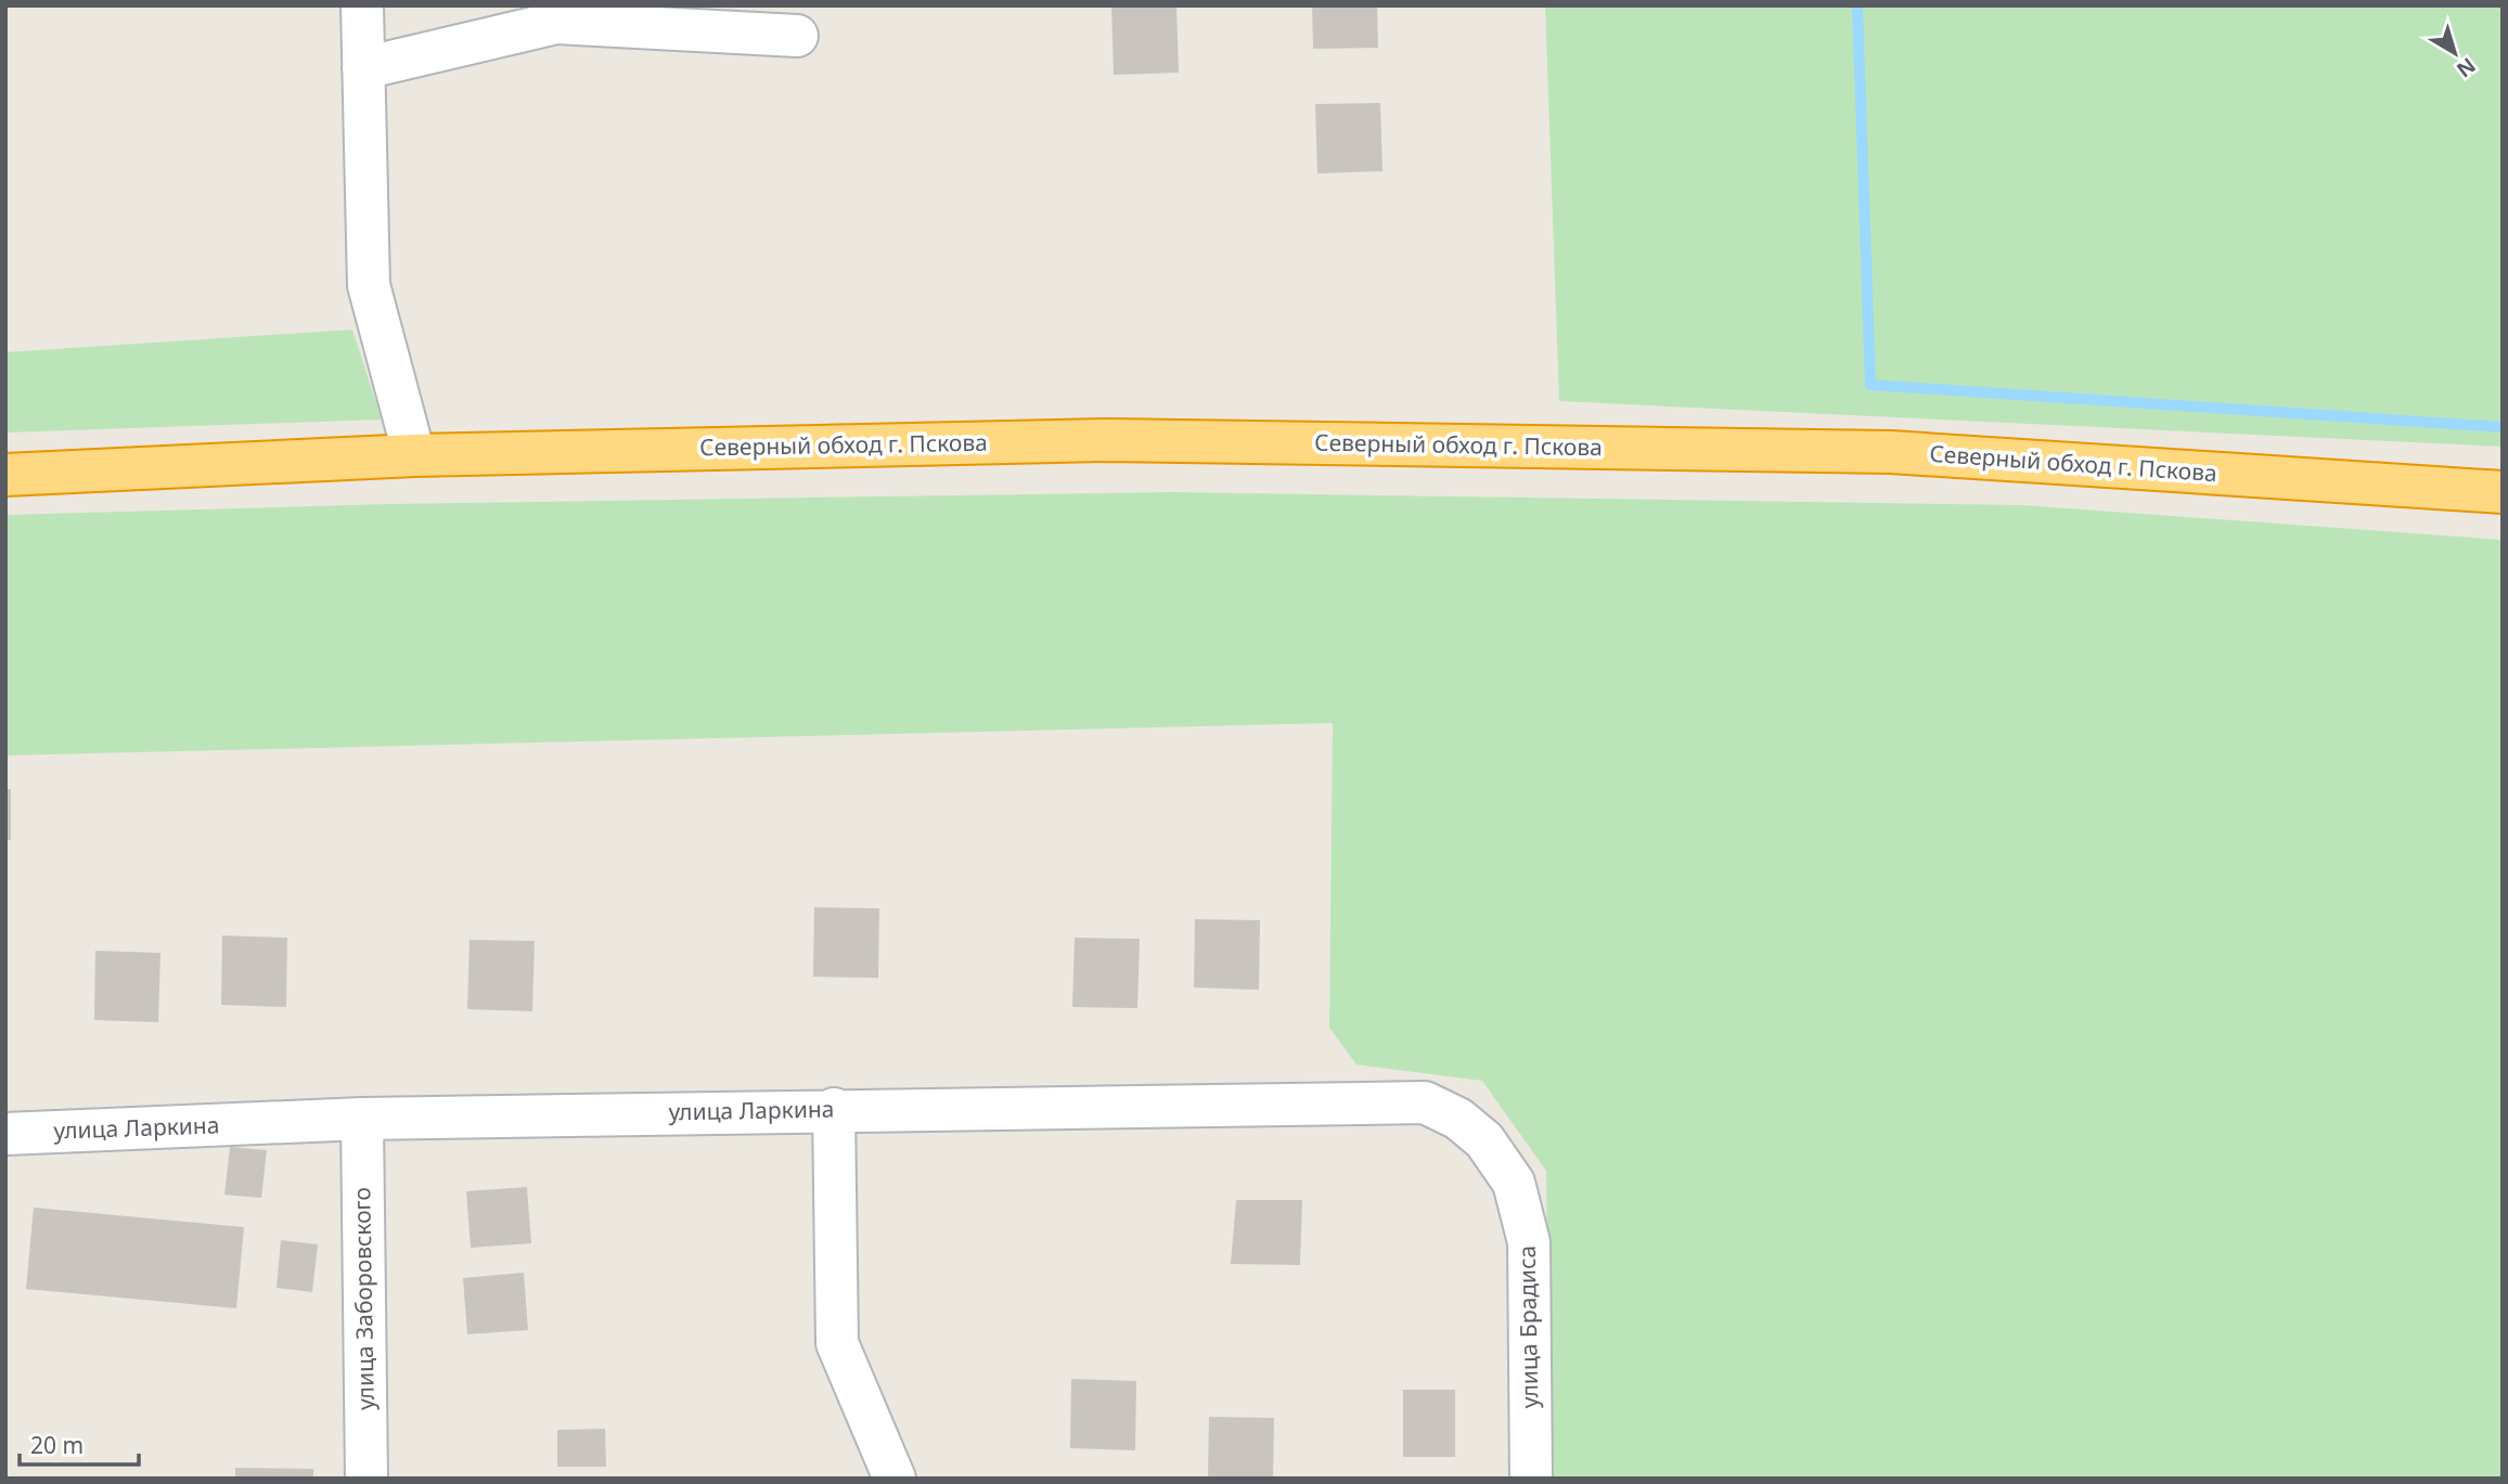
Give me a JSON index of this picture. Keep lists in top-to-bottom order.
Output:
{
  "streets": {
    "highway": ["Северный обход г. Пскова"],
    "street": ["улица Ларкина", "улица Заборовского", "улица Брадиса"]
  },
  "crossings": [
    ["улица Ларкина", "улица Заборовского"],
    ["улица Ларкина", "улица Брадиса"]
  ],
  "scale_bar": "20 m",
  "north": "bottom right"
}
